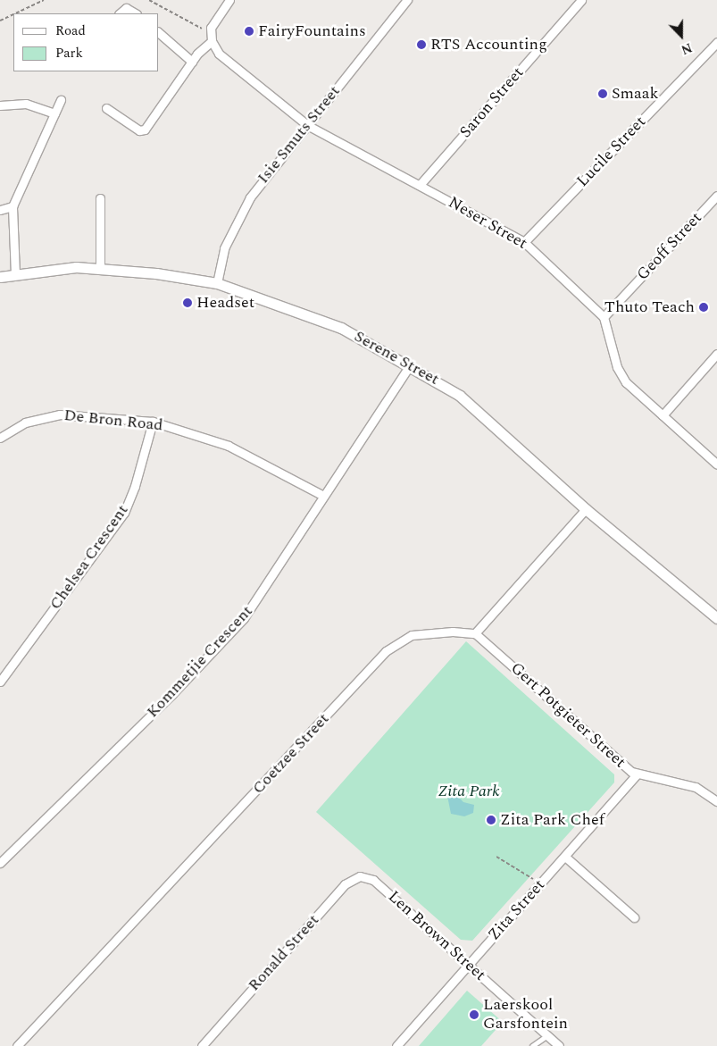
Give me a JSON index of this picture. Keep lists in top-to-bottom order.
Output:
{
  "streets": {
    "street": [
      "Saron Street",
      "Isie Smuts Street",
      "Lucile Street",
      "Neser Street",
      "Geoff Street",
      "Serene Street",
      "De Bron Road",
      "Chelsea Crescent",
      "Kommetjie Crescent",
      "Gert Potgieter Street",
      "Coetzee Street",
      "Zita Street",
      "Len Brown Street",
      "Ronald Street"
    ]
  },
  "crossings": [
    ["Saron Street", "Neser Street"],
    ["Isie Smuts Street", "Neser Street"],
    ["Isie Smuts Street", "Serene Street"],
    ["Lucile Street", "Neser Street"],
    ["Neser Street", "Geoff Street"],
    ["Serene Street", "Kommetjie Crescent"],
    ["De Bron Road", "Chelsea Crescent"],
    ["De Bron Road", "Kommetjie Crescent"],
    ["Gert Potgieter Street", "Coetzee Street"],
    ["Gert Potgieter Street", "Zita Street"],
    ["Zita Street", "Len Brown Street"],
    ["Len Brown Street", "Ronald Street"]
  ],
  "parks": ["Zita Park"],
  "places": [
    "FairyFountains",
    "RTS Accounting",
    "Smaak",
    "Headset",
    "Thuto Teach",
    "Zita Park Chef",
    "Laerskool Garsfontein"
  ],
  "legend": ["Road", "Park"],
  "north": "bottom"
}
